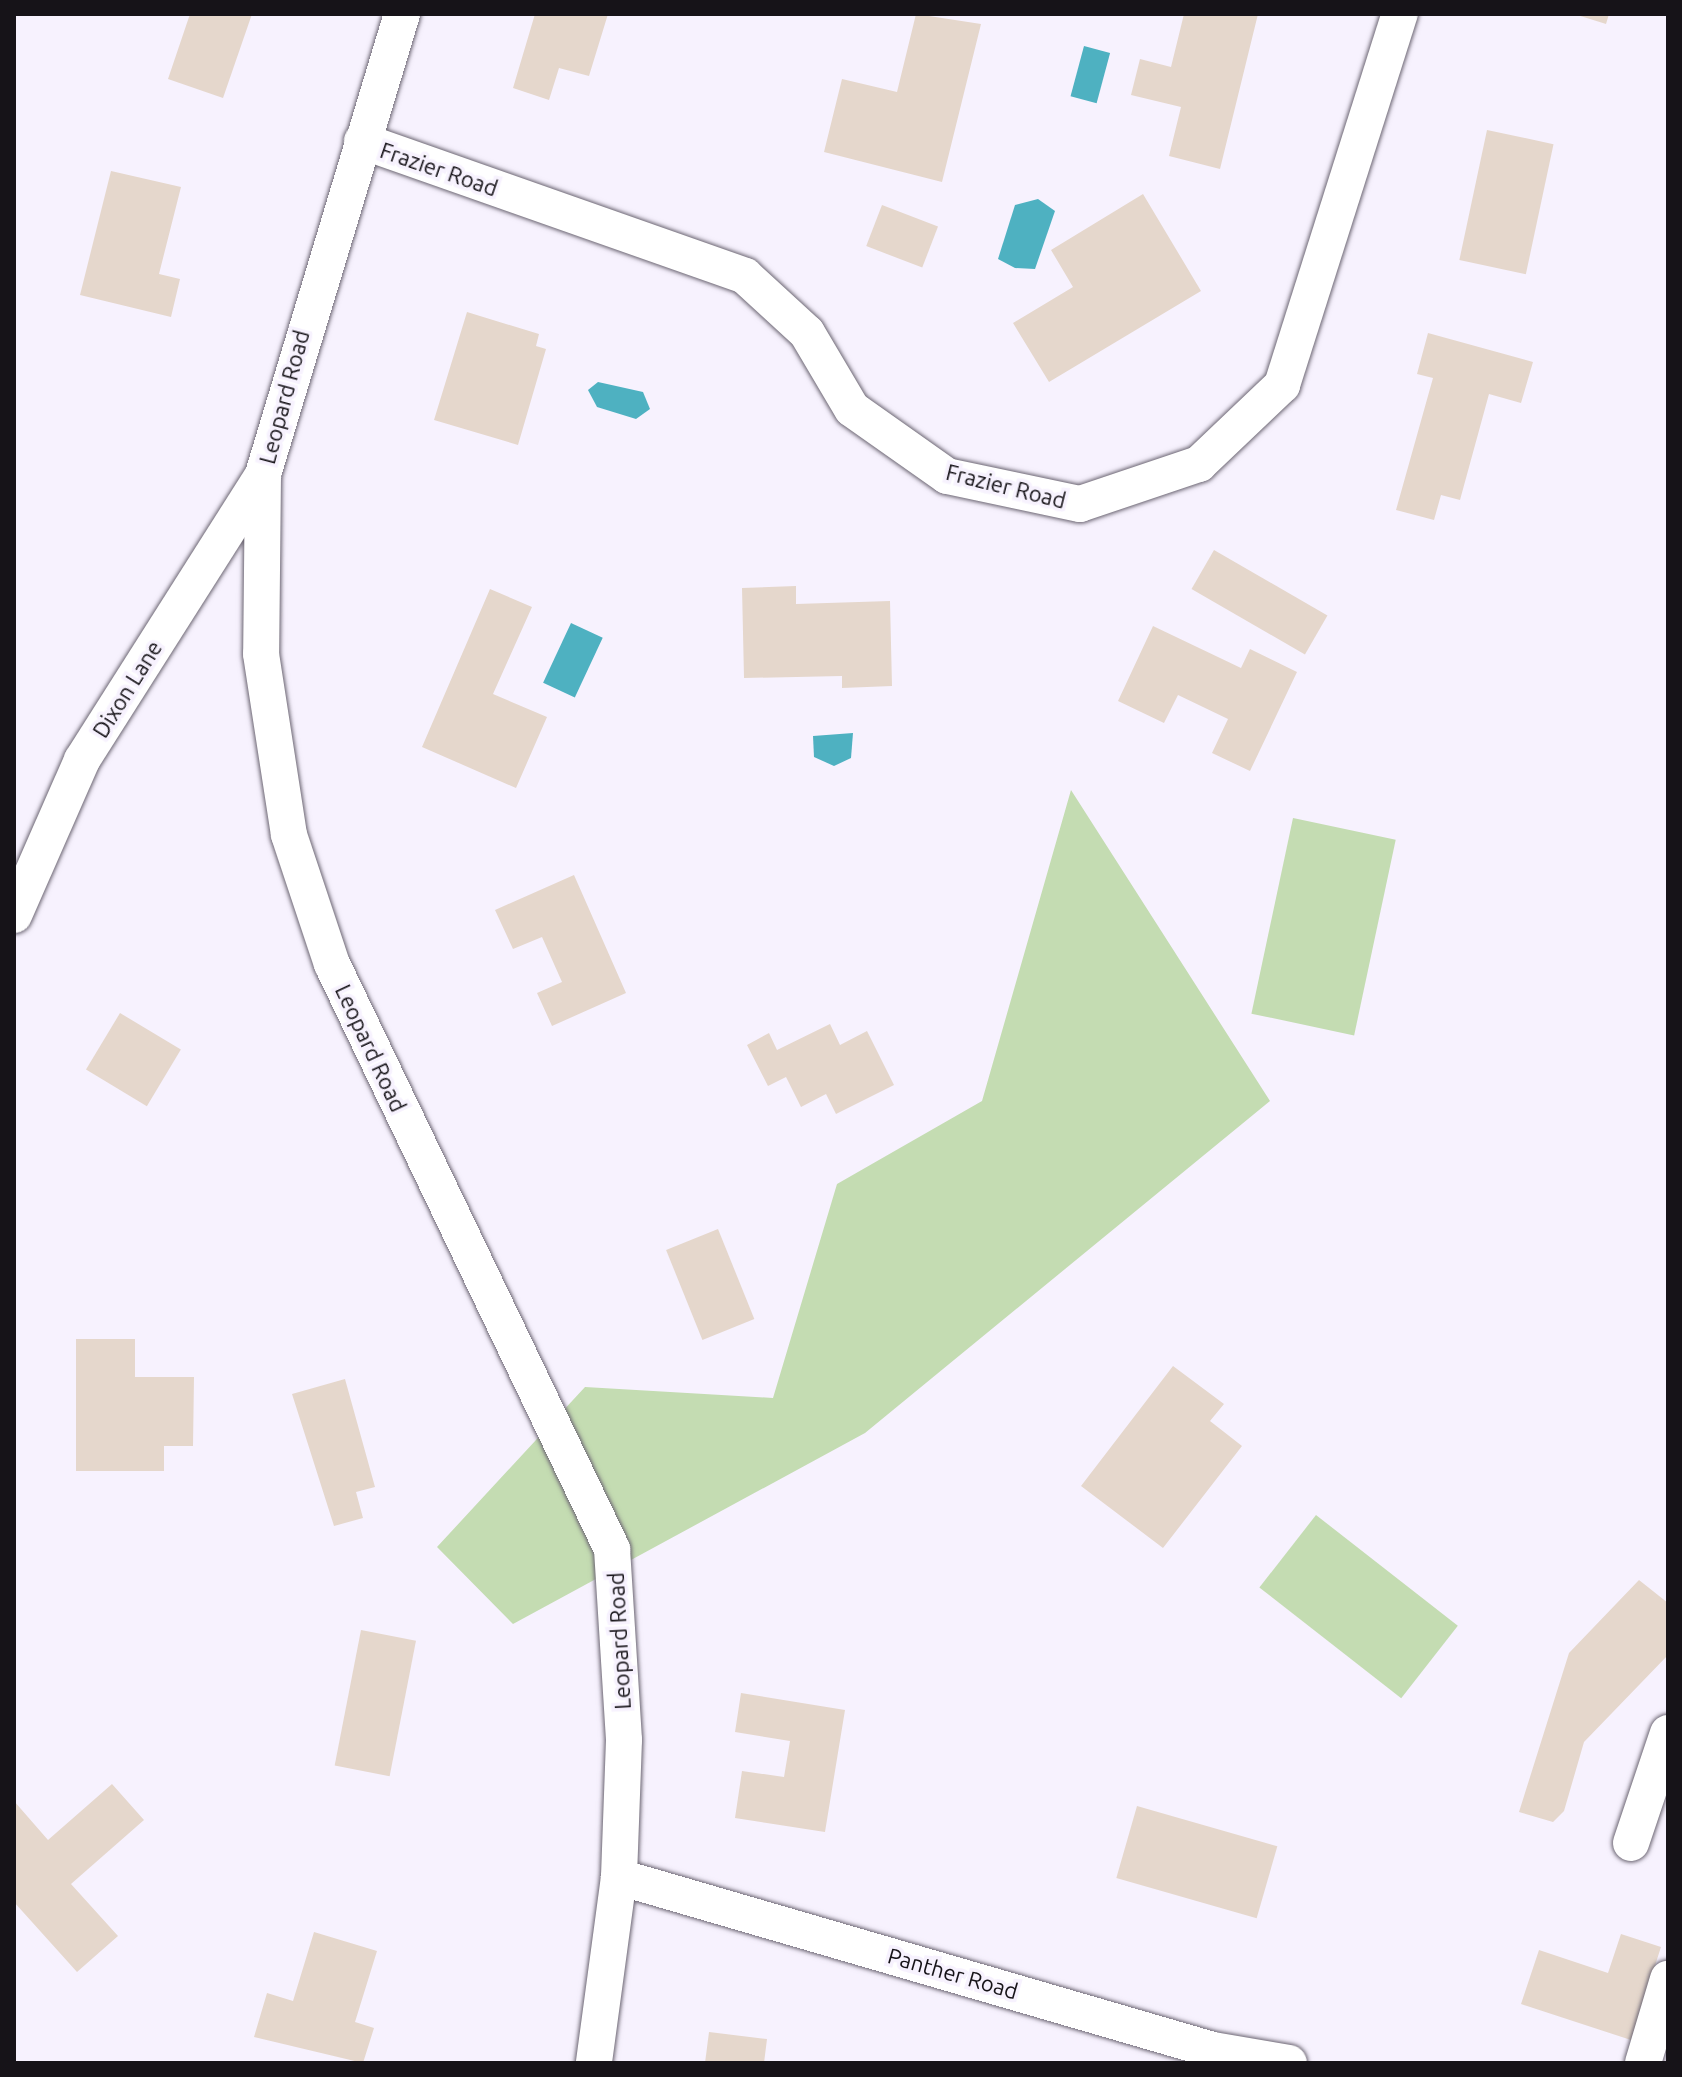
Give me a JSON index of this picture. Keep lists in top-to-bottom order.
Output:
{
  "streets": {
    "street": [
      "Frazier Road",
      "Leopard Road",
      "Dixon Lane",
      "Panther Road"
    ]
  },
  "crossings": [
    ["Frazier Road", "Leopard Road"],
    ["Leopard Road", "Dixon Lane"],
    ["Leopard Road", "Panther Road"]
  ]
}
